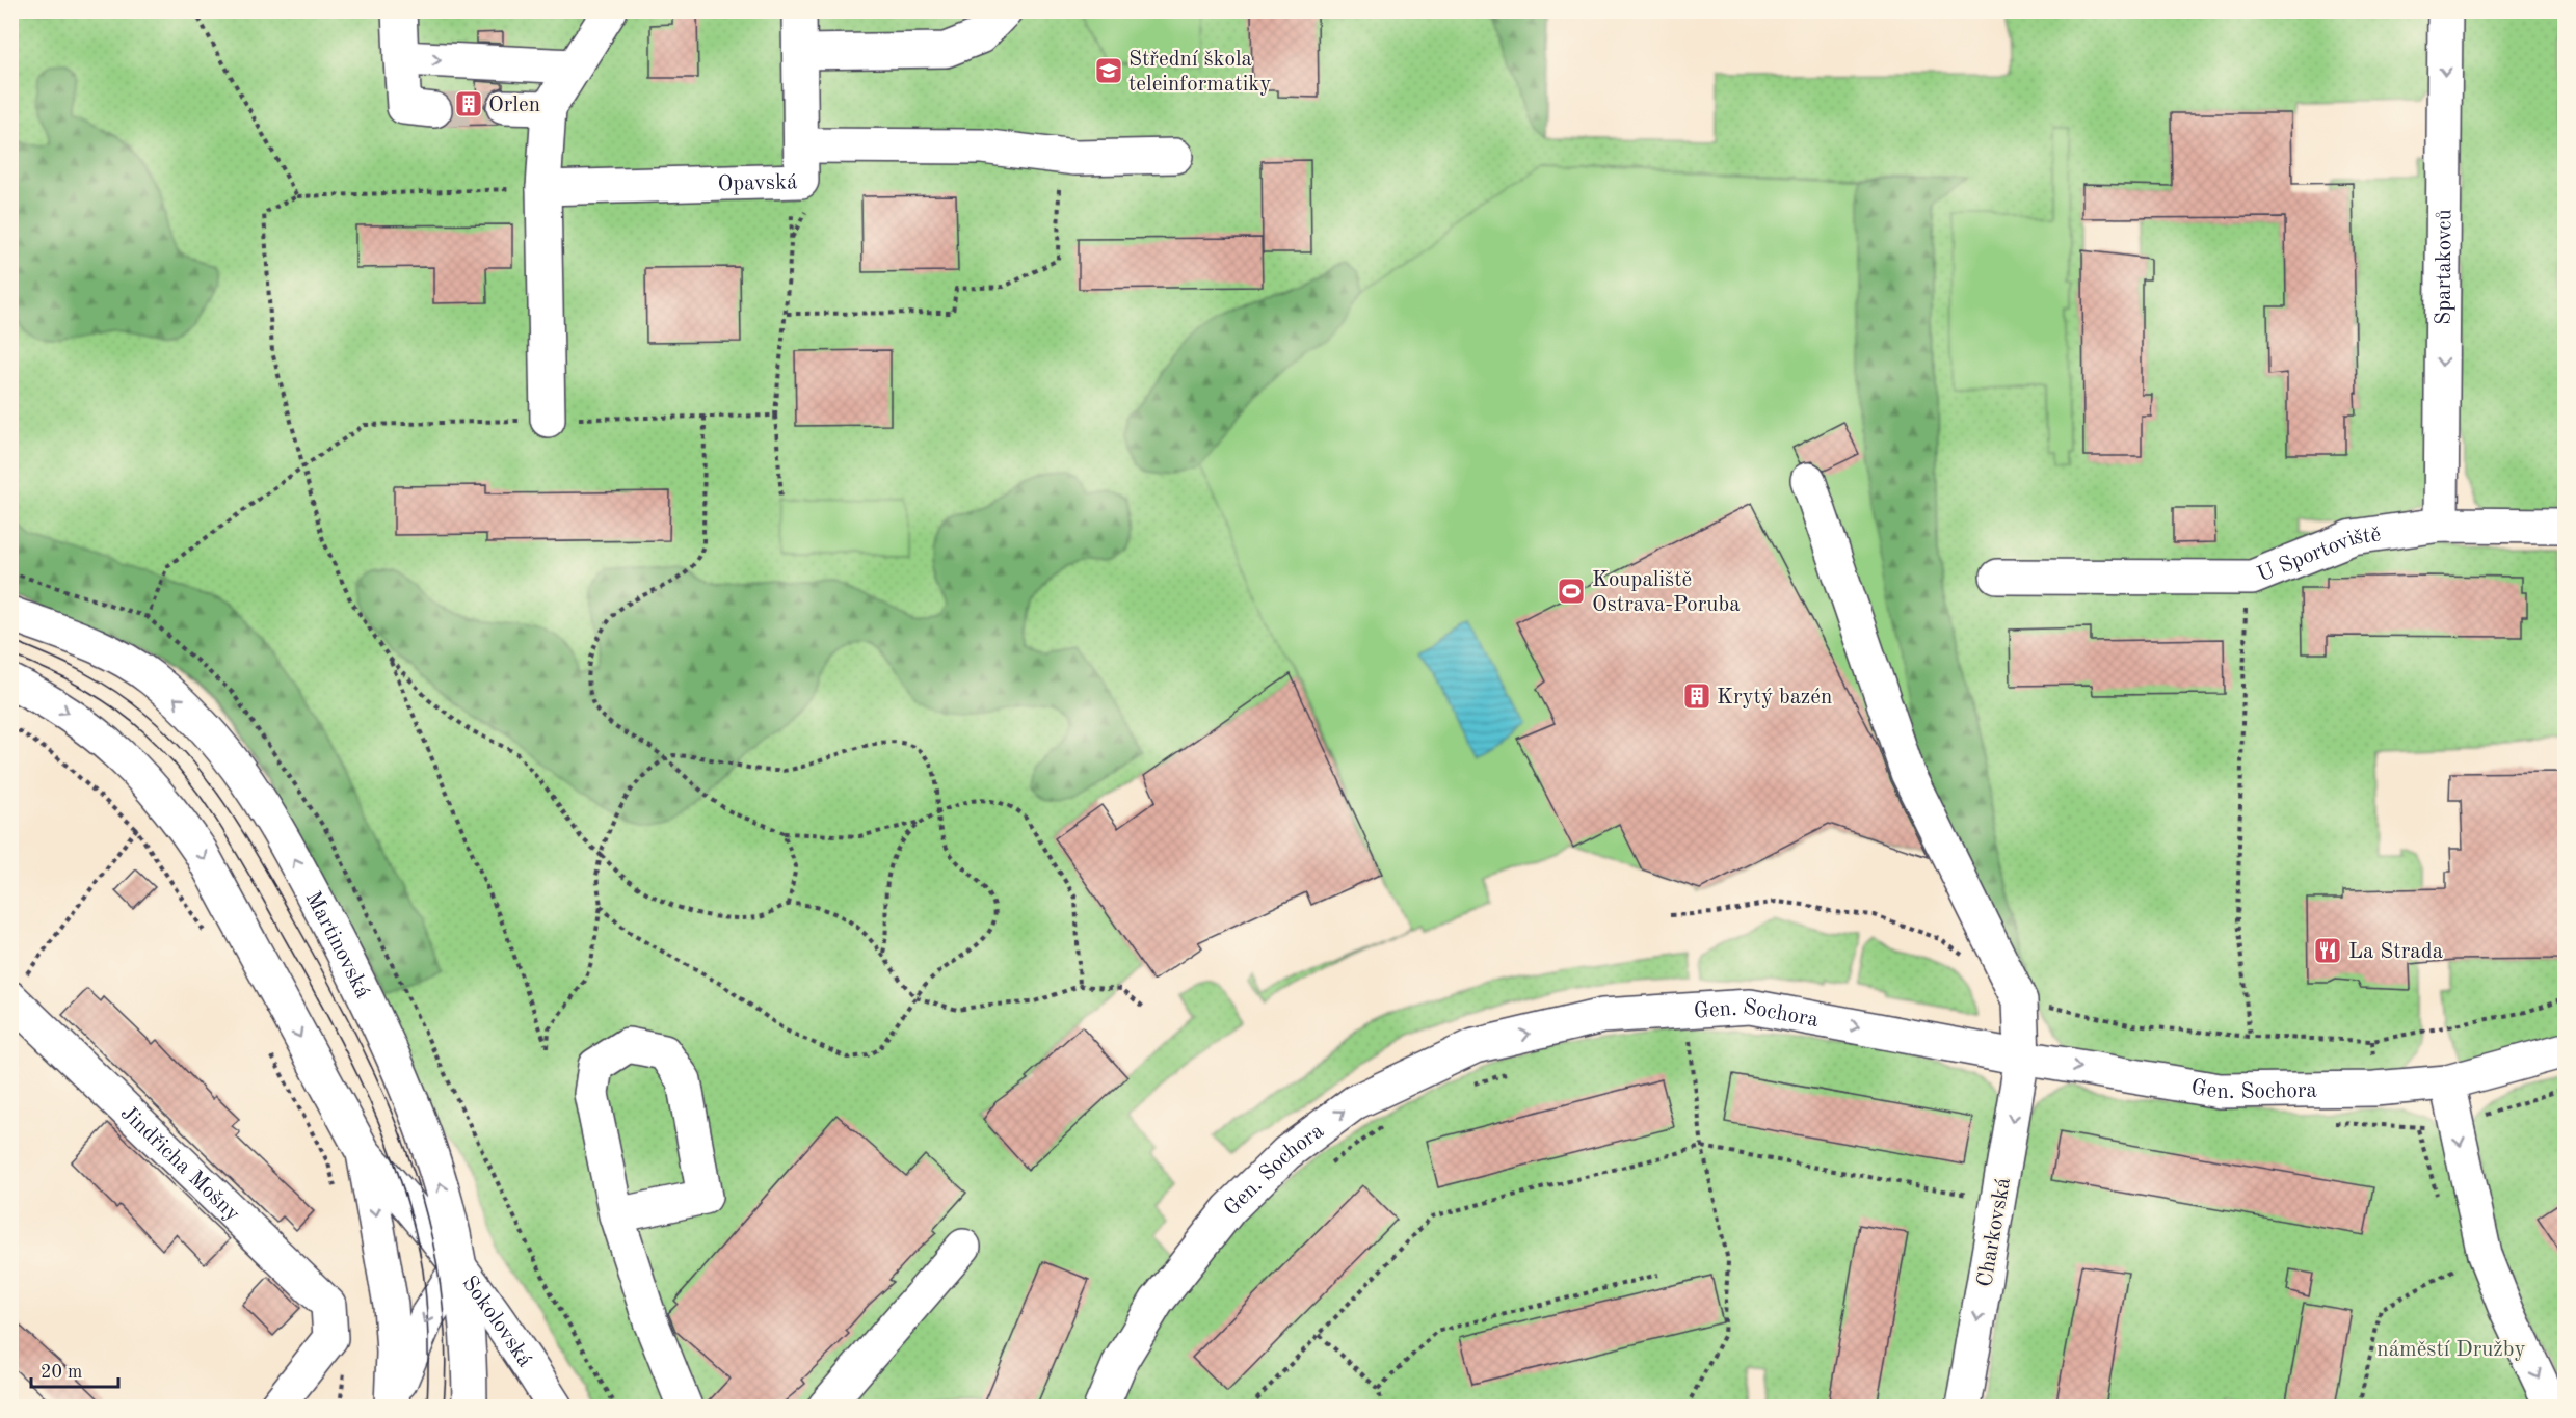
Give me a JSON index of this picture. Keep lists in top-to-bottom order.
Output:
{
  "streets": {
    "street": [
      "Opavská",
      "Spartakovců",
      "U Sportoviště",
      "Martinovská",
      "Gen. Sochora",
      "Jindřicha Mošny",
      "Charkovská",
      "Sokolovská"
    ]
  },
  "crossings": [
    ["Spartakovců", "U Sportoviště"],
    ["Martinovská", "Sokolovská"],
    ["Gen. Sochora", "Charkovská"]
  ],
  "one_way": ["Spartakovců", "Gen. Sochora", "Charkovská"],
  "parks": ["náměstí Družby"],
  "places": {
    "school or university": ["Střední škola teleinformatiky"],
    "building": ["Orlen", "Krytý bazén"],
    "sports": ["Koupaliště Ostrava-Poruba"],
    "restaurant": ["La Strada"]
  },
  "scale_bar": "20 m"
}
